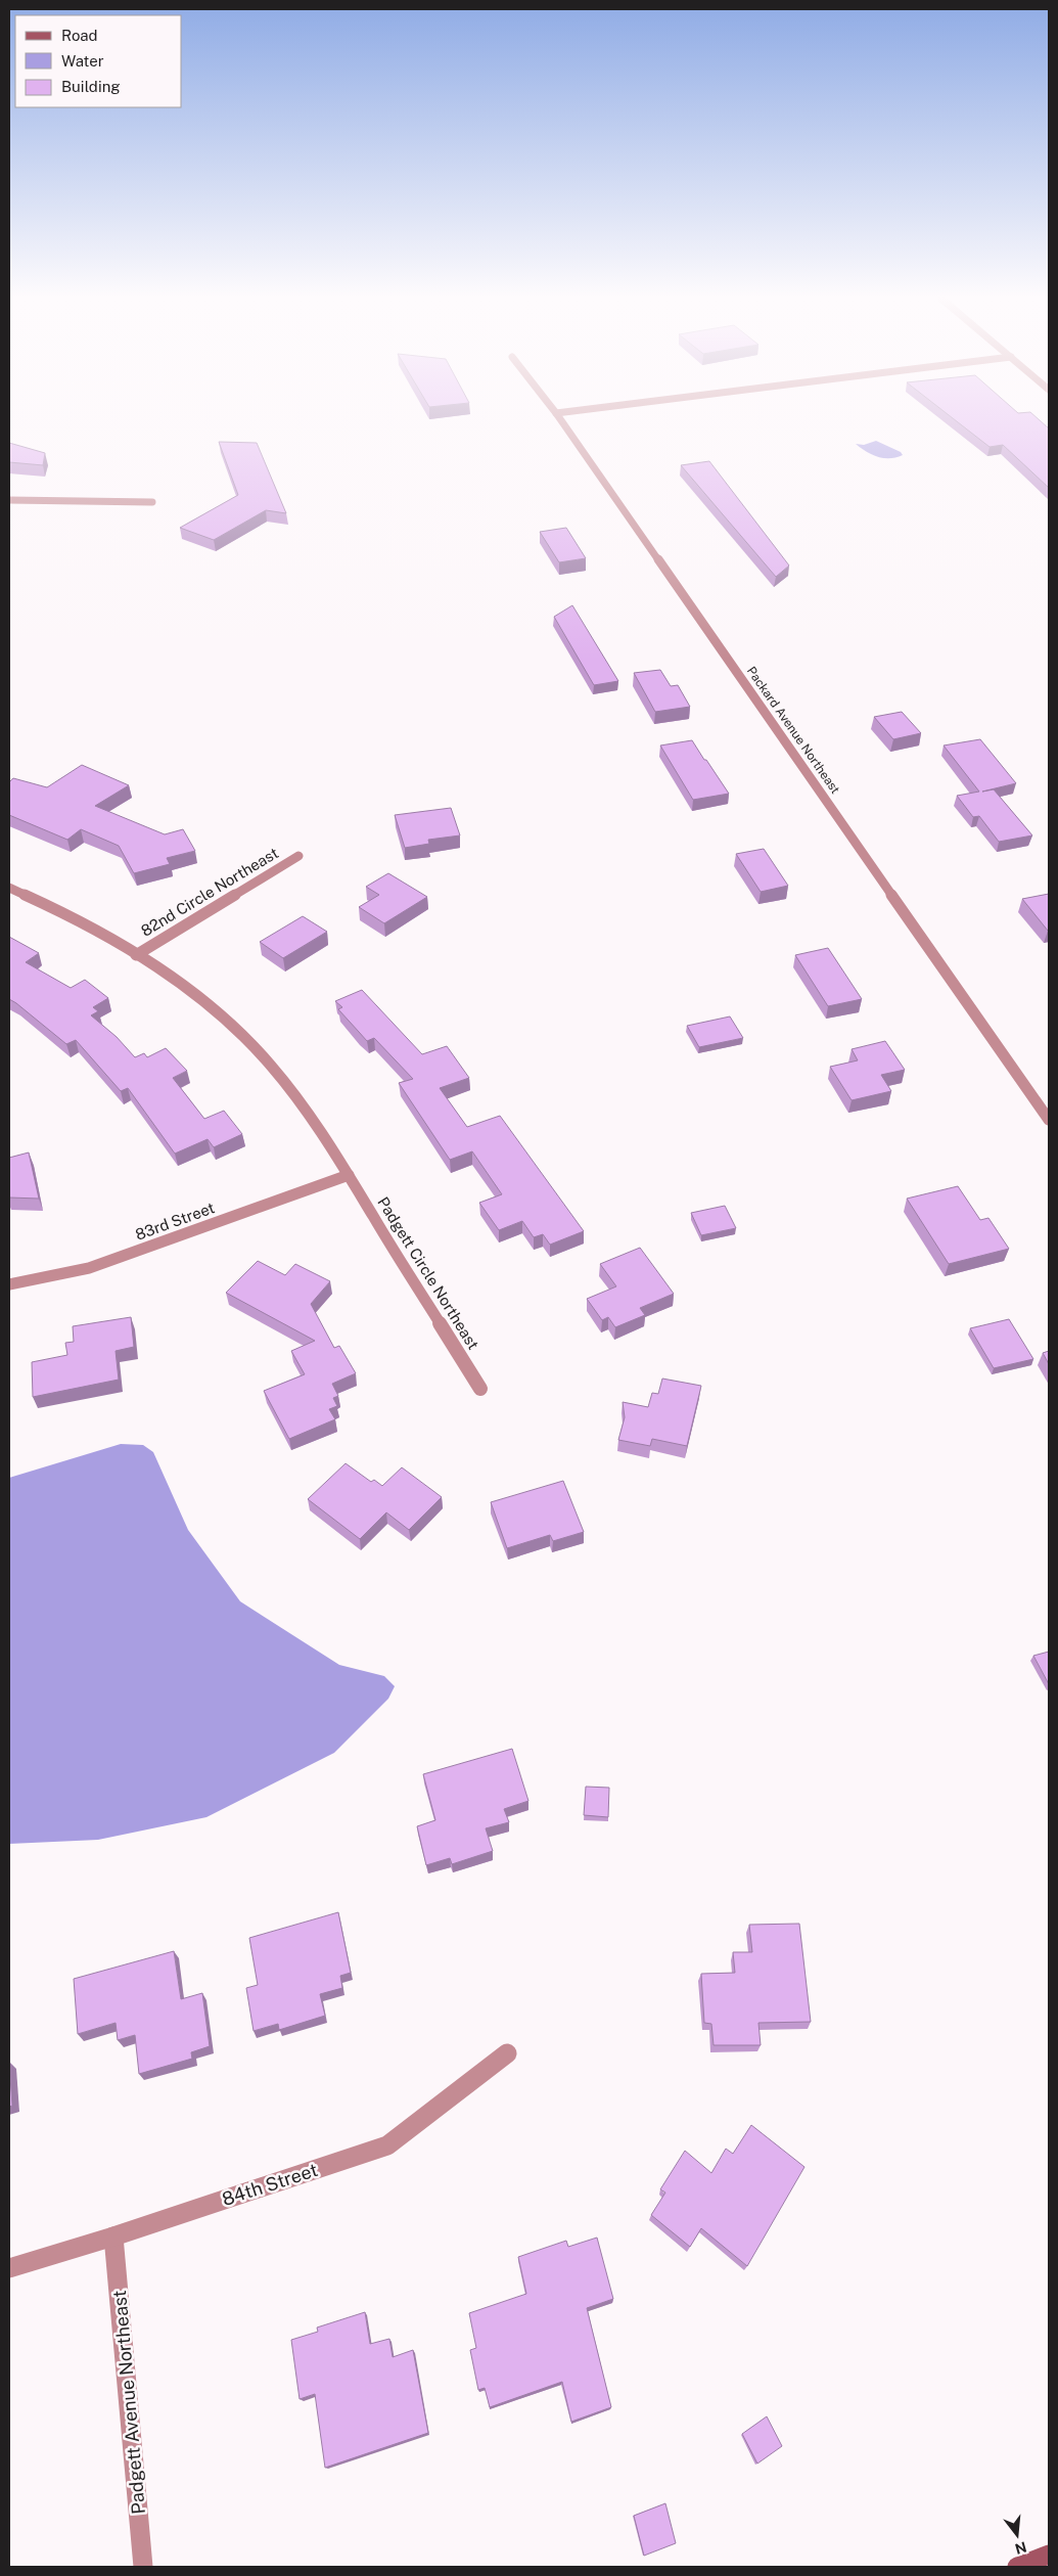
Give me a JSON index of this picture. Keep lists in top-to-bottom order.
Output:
{
  "streets": {
    "street": [
      "Packard Avenue Northeast",
      "82nd Circle Northeast",
      "83rd Street",
      "Padgett Circle Northeast",
      "84th Street",
      "Padgett Avenue Northeast"
    ]
  },
  "crossings": [
    ["83rd Street", "Padgett Circle Northeast"],
    ["84th Street", "Padgett Avenue Northeast"]
  ],
  "legend": ["Road", "Water", "Building"],
  "north": "bottom"
}
